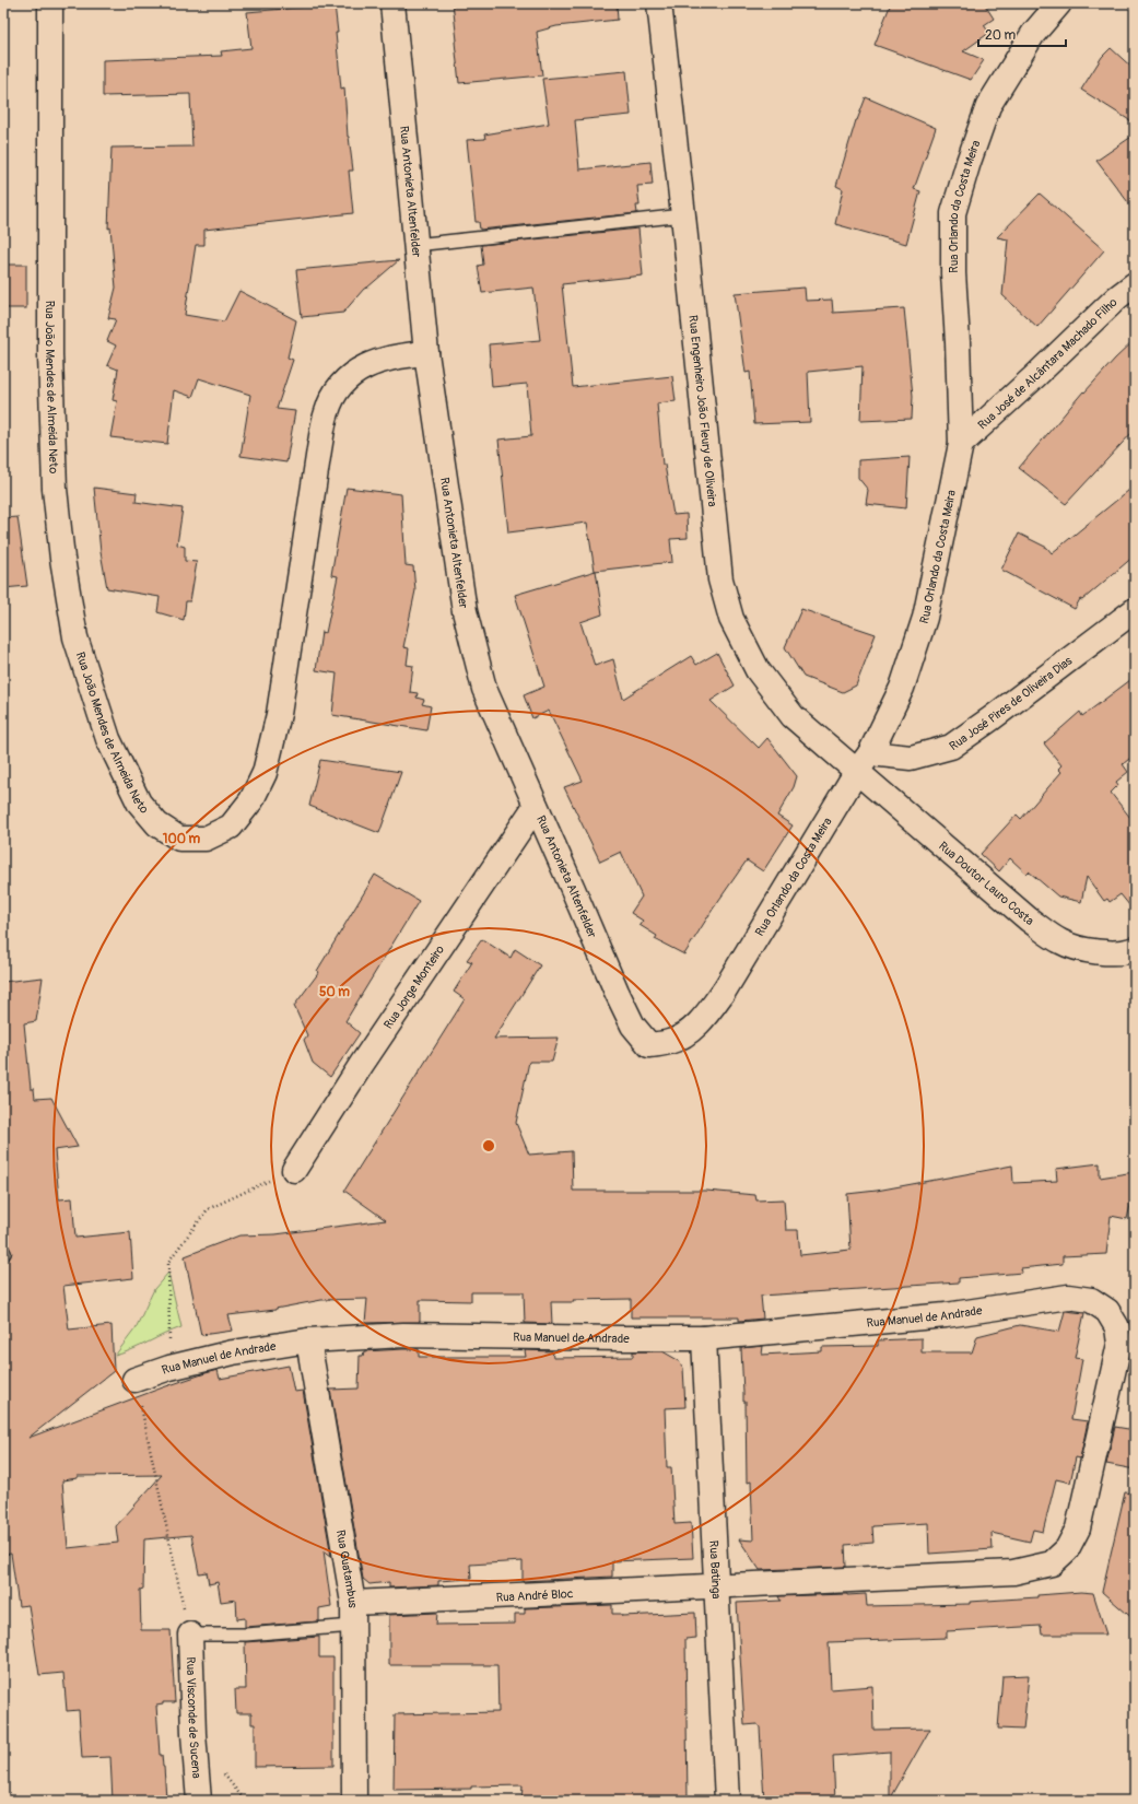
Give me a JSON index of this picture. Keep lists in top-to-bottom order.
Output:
{
  "streets": {
    "street": [
      "Rua Antonieta Altenfelder",
      "Rua Orlando da Costa Meira",
      "Rua José de Alcântara Machado Filho",
      "Rua João Mendes de Almeida Neto",
      "Rua Engenheiro João Fleury de Oliveira",
      "Rua José Pires de Oliveira Dias",
      "Rua Doutor Lauro Costa",
      "Rua Jorge Monteiro",
      "Rua Manuel de Andrade",
      "Rua Guatambus",
      "Rua Batinga",
      "Rua André Bloc",
      "Rua Visconde de Sucena"
    ]
  },
  "crossings": [
    ["Rua Antonieta Altenfelder", "Rua Orlando da Costa Meira"],
    ["Rua Antonieta Altenfelder", "Rua João Mendes de Almeida Neto"],
    ["Rua Antonieta Altenfelder", "Rua Jorge Monteiro"],
    ["Rua Orlando da Costa Meira", "Rua José de Alcântara Machado Filho"],
    ["Rua Orlando da Costa Meira", "Rua Engenheiro João Fleury de Oliveira"],
    ["Rua Orlando da Costa Meira", "Rua José Pires de Oliveira Dias"],
    ["Rua Orlando da Costa Meira", "Rua Doutor Lauro Costa"],
    ["Rua Engenheiro João Fleury de Oliveira", "Rua José Pires de Oliveira Dias"],
    ["Rua Engenheiro João Fleury de Oliveira", "Rua Doutor Lauro Costa"],
    ["Rua José Pires de Oliveira Dias", "Rua Doutor Lauro Costa"],
    ["Rua Manuel de Andrade", "Rua Guatambus"],
    ["Rua Manuel de Andrade", "Rua Batinga"],
    ["Rua Manuel de Andrade", "Rua André Bloc"],
    ["Rua Guatambus", "Rua André Bloc"],
    ["Rua Batinga", "Rua André Bloc"]
  ],
  "scale_bar": "20 m",
  "rings": ["100 m", "50 m"]
}
